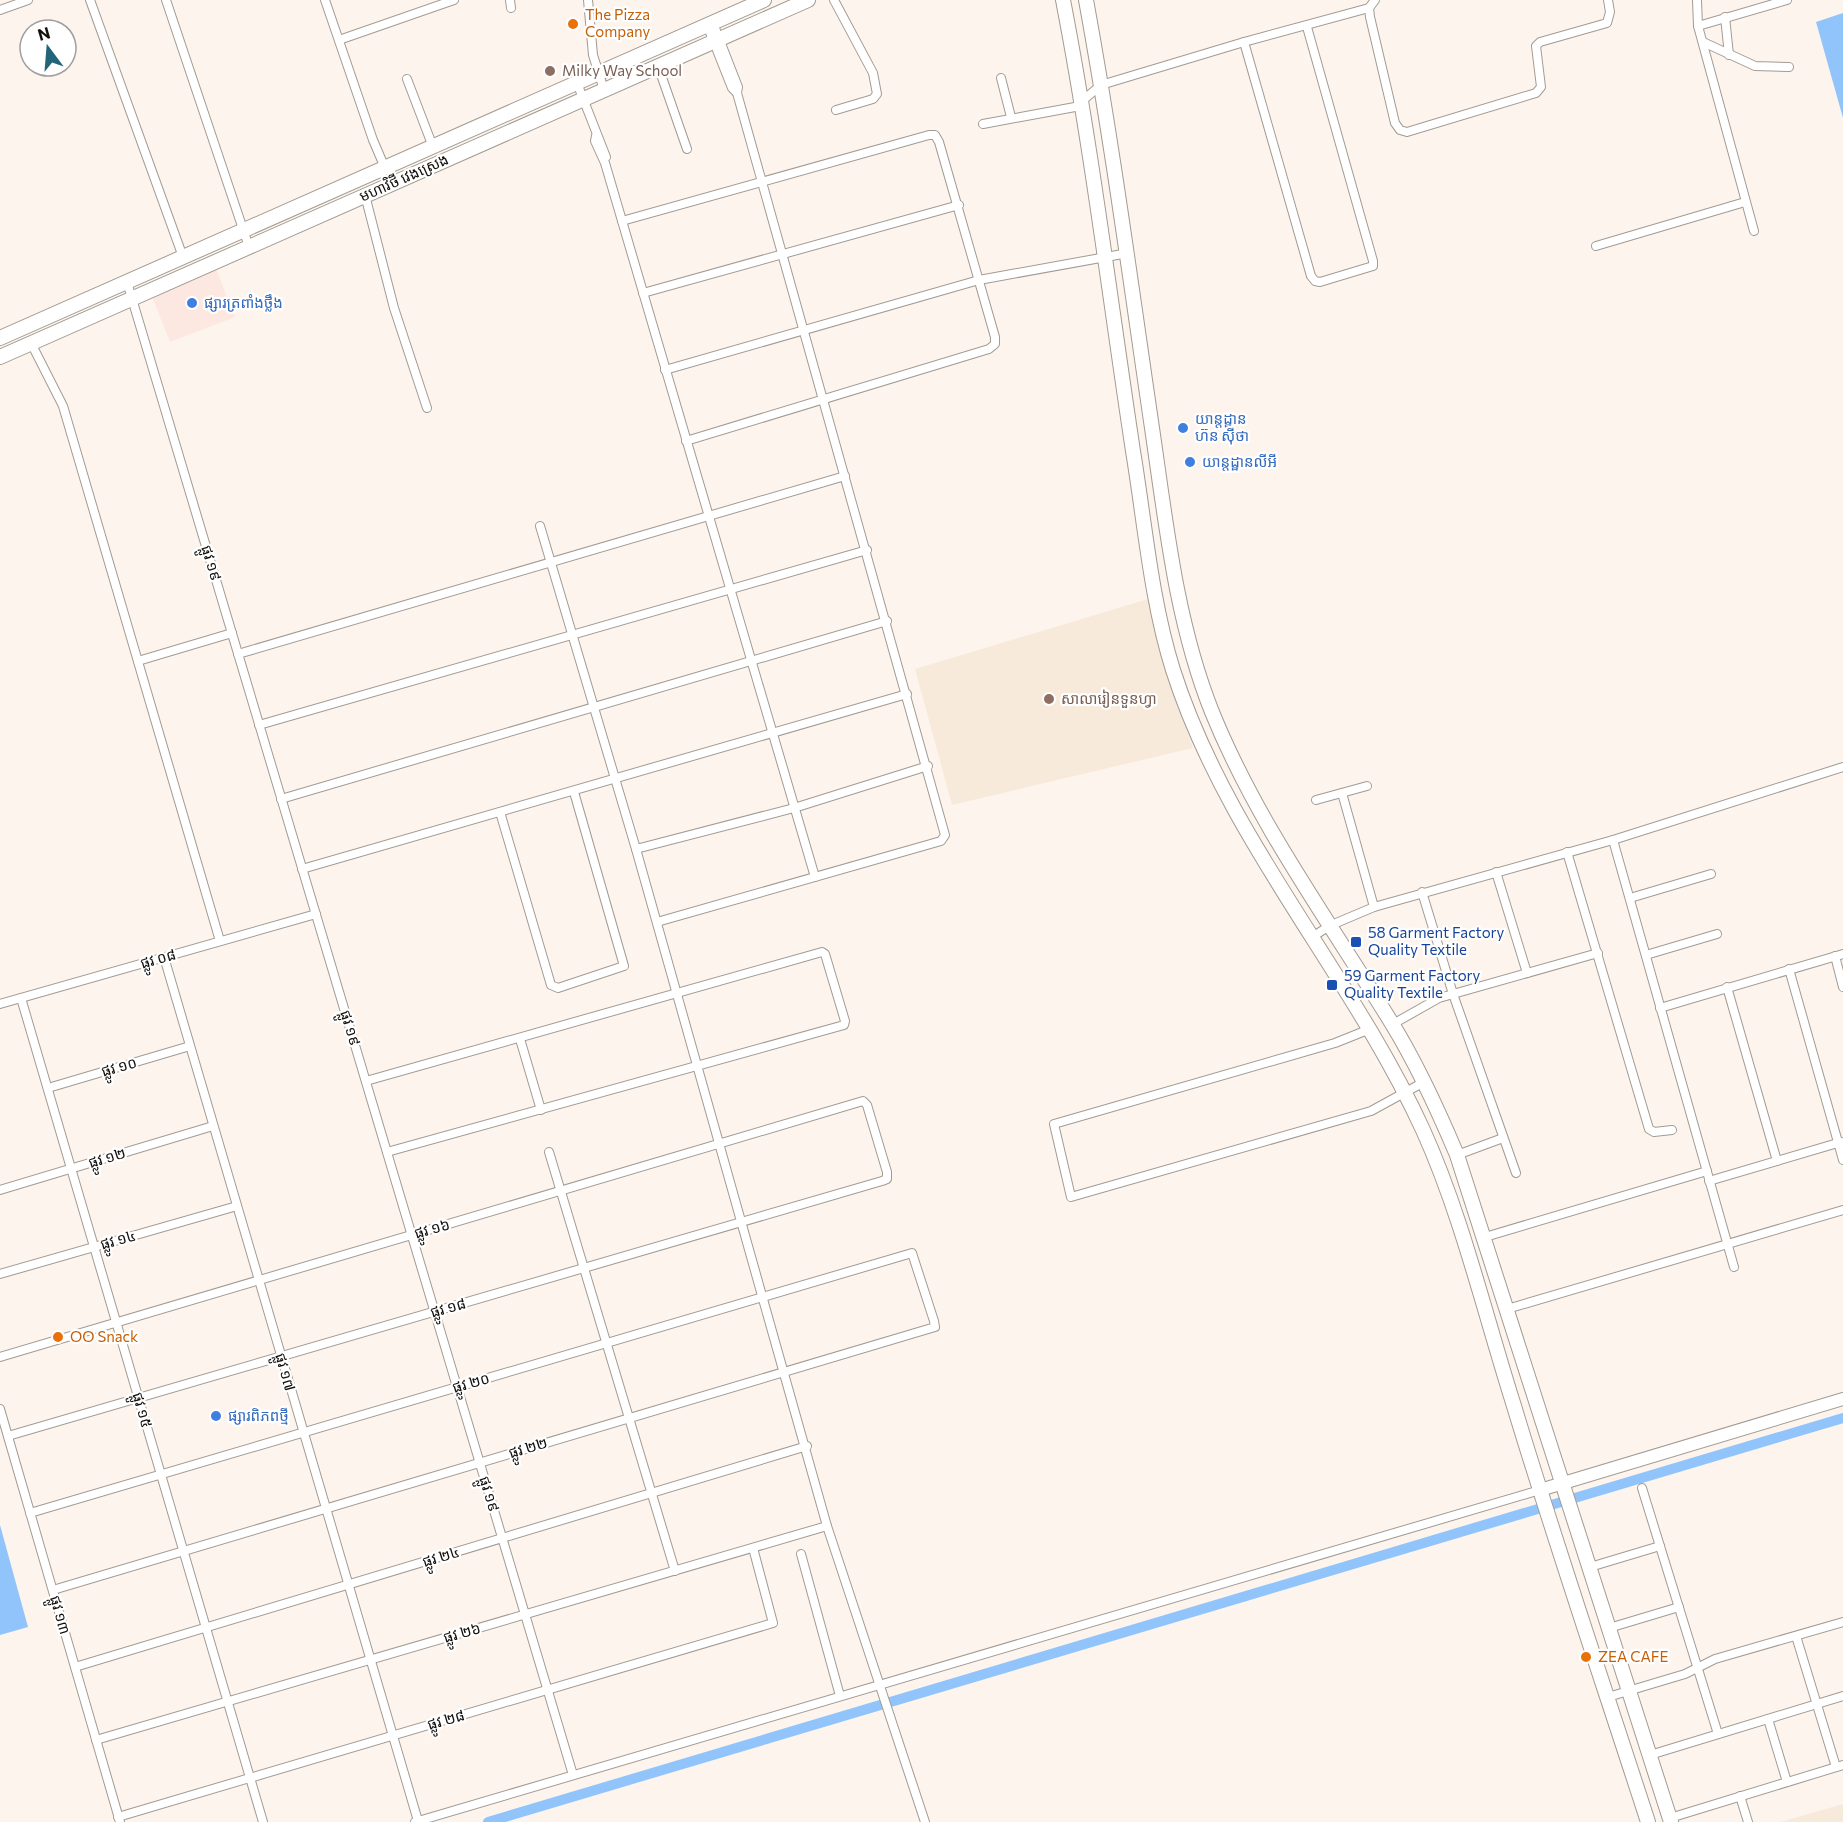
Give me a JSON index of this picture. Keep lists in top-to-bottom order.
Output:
{
  "streets": {
    "main road": ["មហាវិថី វេងស្រេង"],
    "street": [
      "ផ្លូវ ១៩",
      "ផ្លូវ ០៨",
      "ផ្លូវ ១០",
      "ផ្លូវ ១២",
      "ផ្លូវ ១៦",
      "ផ្លូវ ១៤",
      "ផ្លូវ ១៨",
      "ផ្លូវ ១៧",
      "ផ្លូវ ២០",
      "ផ្លូវ ១៥",
      "ផ្លូវ ២២",
      "ផ្លូវ ២៤",
      "ផ្លូវ ១៣",
      "ផ្លូវ ២៦",
      "ផ្លូវ ២៨"
    ]
  },
  "crossings": [
    ["មហាវិថី វេងស្រេង", "ផ្លូវ ១៩"],
    ["ផ្លូវ ១៩", "ផ្លូវ ០៨"],
    ["ផ្លូវ ១៩", "ផ្លូវ ១៦"],
    ["ផ្លូវ ១៩", "ផ្លូវ ១៨"],
    ["ផ្លូវ ១៩", "ផ្លូវ ២០"],
    ["ផ្លូវ ១៩", "ផ្លូវ ២២"],
    ["ផ្លូវ ១៩", "ផ្លូវ ២៤"],
    ["ផ្លូវ ១៩", "ផ្លូវ ២៦"],
    ["ផ្លូវ ១៩", "ផ្លូវ ២៨"],
    ["ផ្លូវ ០៨", "ផ្លូវ ១៧"],
    ["ផ្លូវ ០៨", "ផ្លូវ ១៥"],
    ["ផ្លូវ ១០", "ផ្លូវ ១៧"],
    ["ផ្លូវ ១០", "ផ្លូវ ១៥"],
    ["ផ្លូវ ១២", "ផ្លូវ ១៧"],
    ["ផ្លូវ ១២", "ផ្លូវ ១៥"],
    ["ផ្លូវ ១៦", "ផ្លូវ ១៨"],
    ["ផ្លូវ ១៦", "ផ្លូវ ១៧"],
    ["ផ្លូវ ១៦", "ផ្លូវ ១៥"],
    ["ផ្លូវ ១៤", "ផ្លូវ ១៧"],
    ["ផ្លូវ ១៤", "ផ្លូវ ១៥"],
    ["ផ្លូវ ១៨", "ផ្លូវ ១៧"],
    ["ផ្លូវ ១៨", "ផ្លូវ ១៥"],
    ["ផ្លូវ ១៨", "ផ្លូវ ១៣"],
    ["ផ្លូវ ១៧", "ផ្លូវ ២០"],
    ["ផ្លូវ ១៧", "ផ្លូវ ២២"],
    ["ផ្លូវ ១៧", "ផ្លូវ ២៤"],
    ["ផ្លូវ ១៧", "ផ្លូវ ២៦"],
    ["ផ្លូវ ១៧", "ផ្លូវ ២៨"],
    ["ផ្លូវ ២០", "ផ្លូវ ១៥"],
    ["ផ្លូវ ២០", "ផ្លូវ ២២"],
    ["ផ្លូវ ២០", "ផ្លូវ ១៣"],
    ["ផ្លូវ ១៥", "ផ្លូវ ២២"],
    ["ផ្លូវ ១៥", "ផ្លូវ ២៤"],
    ["ផ្លូវ ១៥", "ផ្លូវ ២៦"],
    ["ផ្លូវ ១៥", "ផ្លូវ ២៨"],
    ["ផ្លូវ ២២", "ផ្លូវ ១៣"],
    ["ផ្លូវ ២៤", "ផ្លូវ ១៣"],
    ["ផ្លូវ ១៣", "ផ្លូវ ២៦"],
    ["ផ្លូវ ១៣", "ផ្លូវ ២៨"],
    ["ផ្លូវ ២៦", "ផ្លូវ ២៨"]
  ],
  "places": {
    "other": [
      "The Pizza Company",
      "Milky Way School",
      "ផ្សារត្រពាំងថ្លឹង",
      "យាន្ដដ្ឋាន ហ៊ន ស៊ីថា",
      "យាន្ដដ្ឋានលីអី",
      "សាលារៀនទួនហ្វា",
      "OO Snack",
      "ផ្សារពិភពថ្មី",
      "ZEA CAFE"
    ],
    "transit": ["58 Garment Factory Quality Textile", "59 Garment Factory Quality Textile"]
  },
  "north": "top"
}
